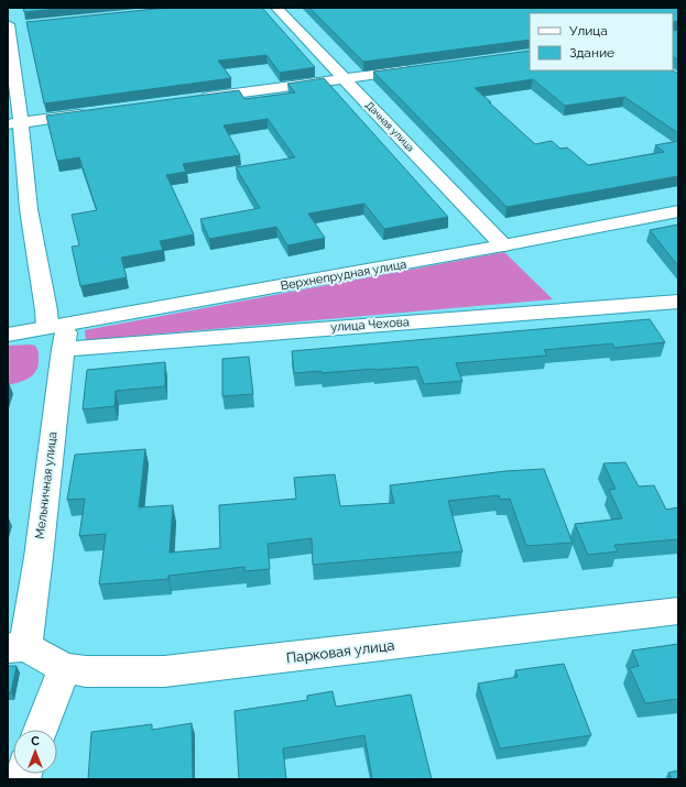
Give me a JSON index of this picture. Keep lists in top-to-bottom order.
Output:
{
  "streets": {
    "street": [
      "Дачная улица",
      "Верхнепрудная улица",
      "улица Чехова",
      "Мельничная улица",
      "Парковая улица"
    ]
  },
  "crossings": [
    ["Дачная улица", "Верхнепрудная улица"],
    ["Верхнепрудная улица", "улица Чехова"],
    ["Верхнепрудная улица", "Мельничная улица"],
    ["улица Чехова", "Мельничная улица"],
    ["Мельничная улица", "Парковая улица"]
  ],
  "legend": ["Улица", "Здание"],
  "north": "top"
}
